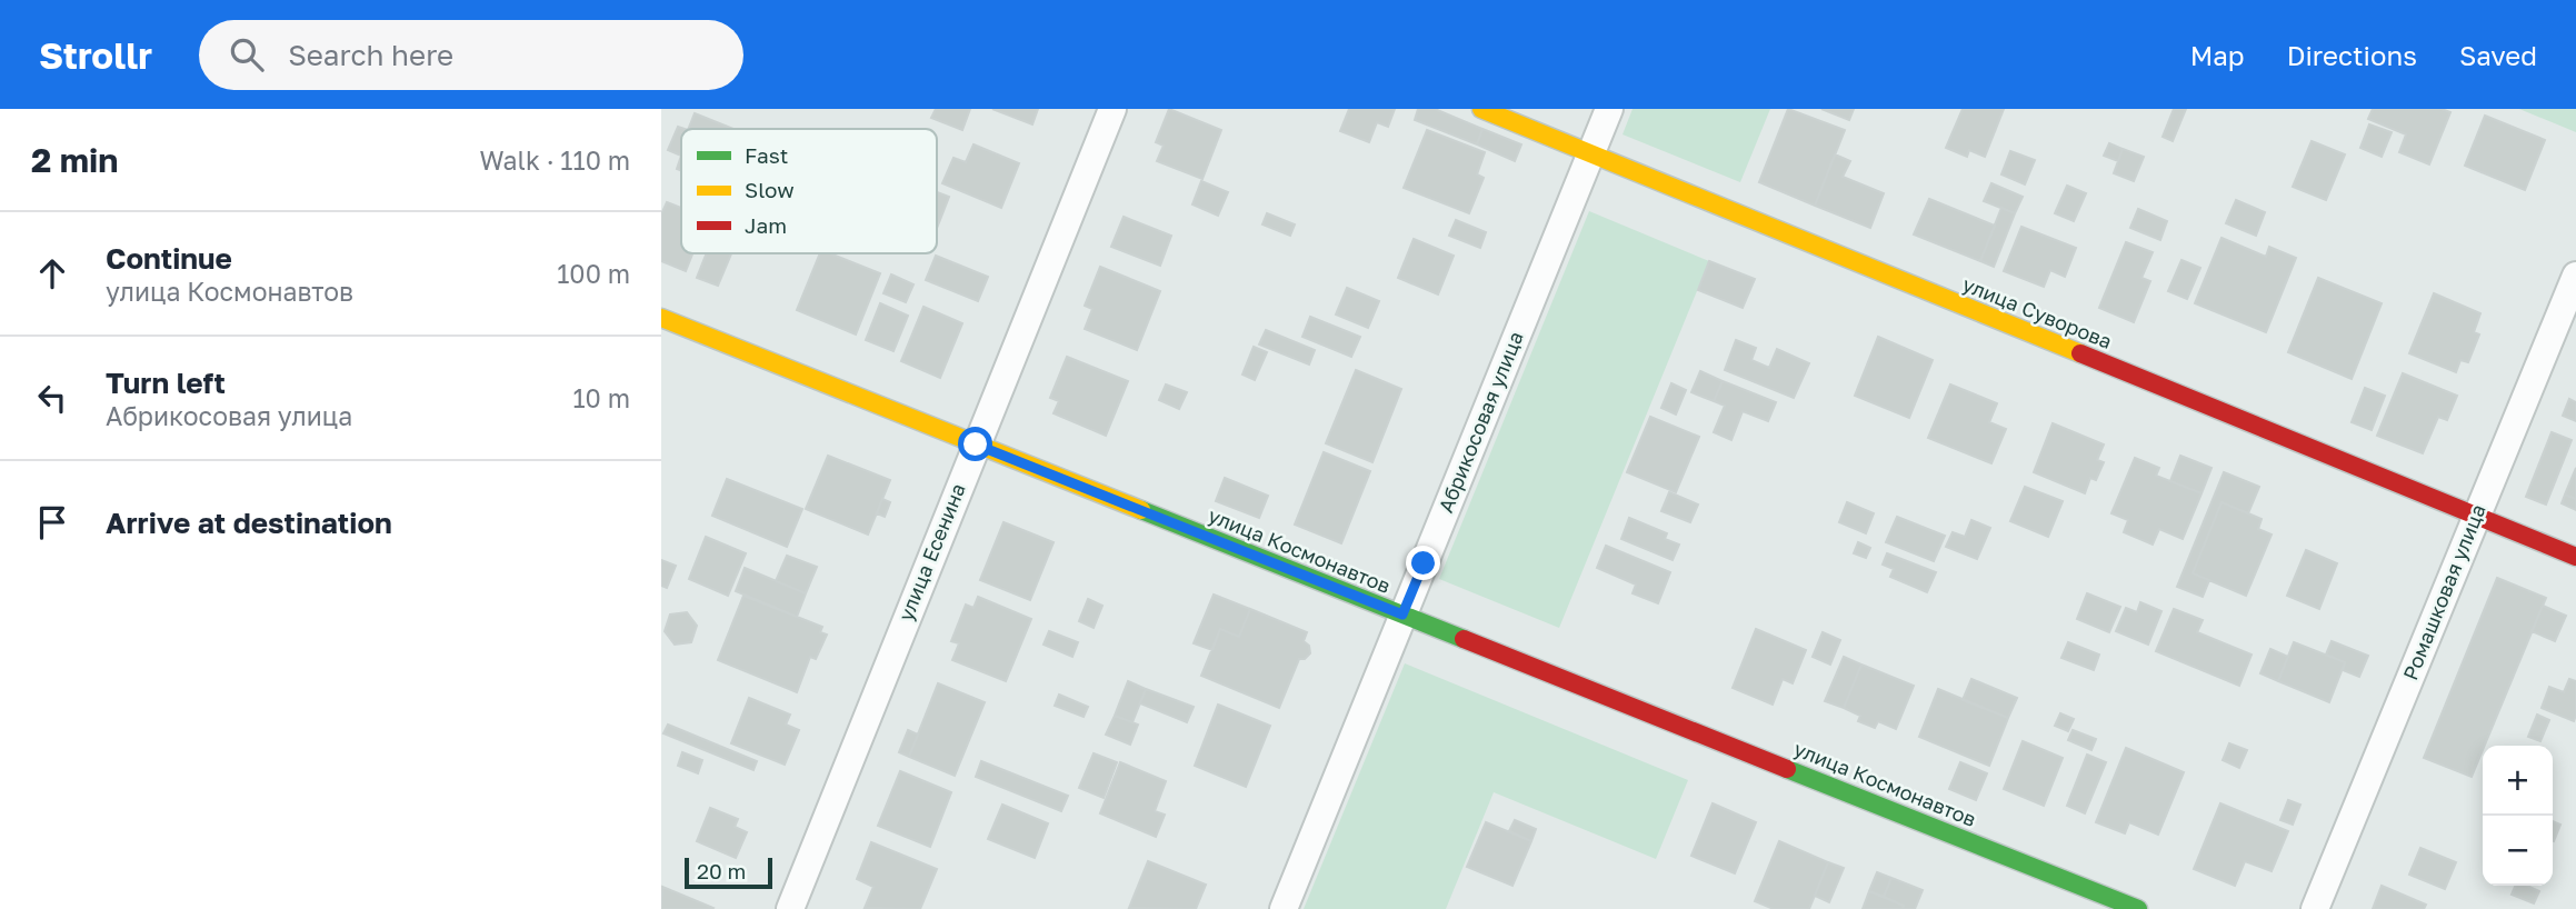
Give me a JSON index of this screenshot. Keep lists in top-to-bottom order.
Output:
{
  "streets": {
    "street": [
      "улица Суворова",
      "Абрикосовая улица",
      "улица Космонавтов",
      "улица Есенина",
      "Ромашковая улица"
    ]
  },
  "crossings": [
    ["улица Суворова", "Абрикосовая улица"],
    ["улица Суворова", "Ромашковая улица"],
    ["Абрикосовая улица", "улица Космонавтов"],
    ["улица Космонавтов", "улица Есенина"]
  ],
  "legend": ["Fast", "Slow", "Jam"],
  "scale_bar": "20 m",
  "page": {
    "header": "Strollr",
    "search": "Search here",
    "nav": ["Map", "Directions", "Saved"],
    "heading": ["2 min", "Walk · 110 m"],
    "list": [
      ["Continue", "улица Космонавтов", "100 m"],
      ["Turn left", "Абрикосовая улица", "10 m"],
      "Arrive at destination"
    ],
    "map_buttons": ["+", "−"],
    "scale": "20 m"
  }
}
